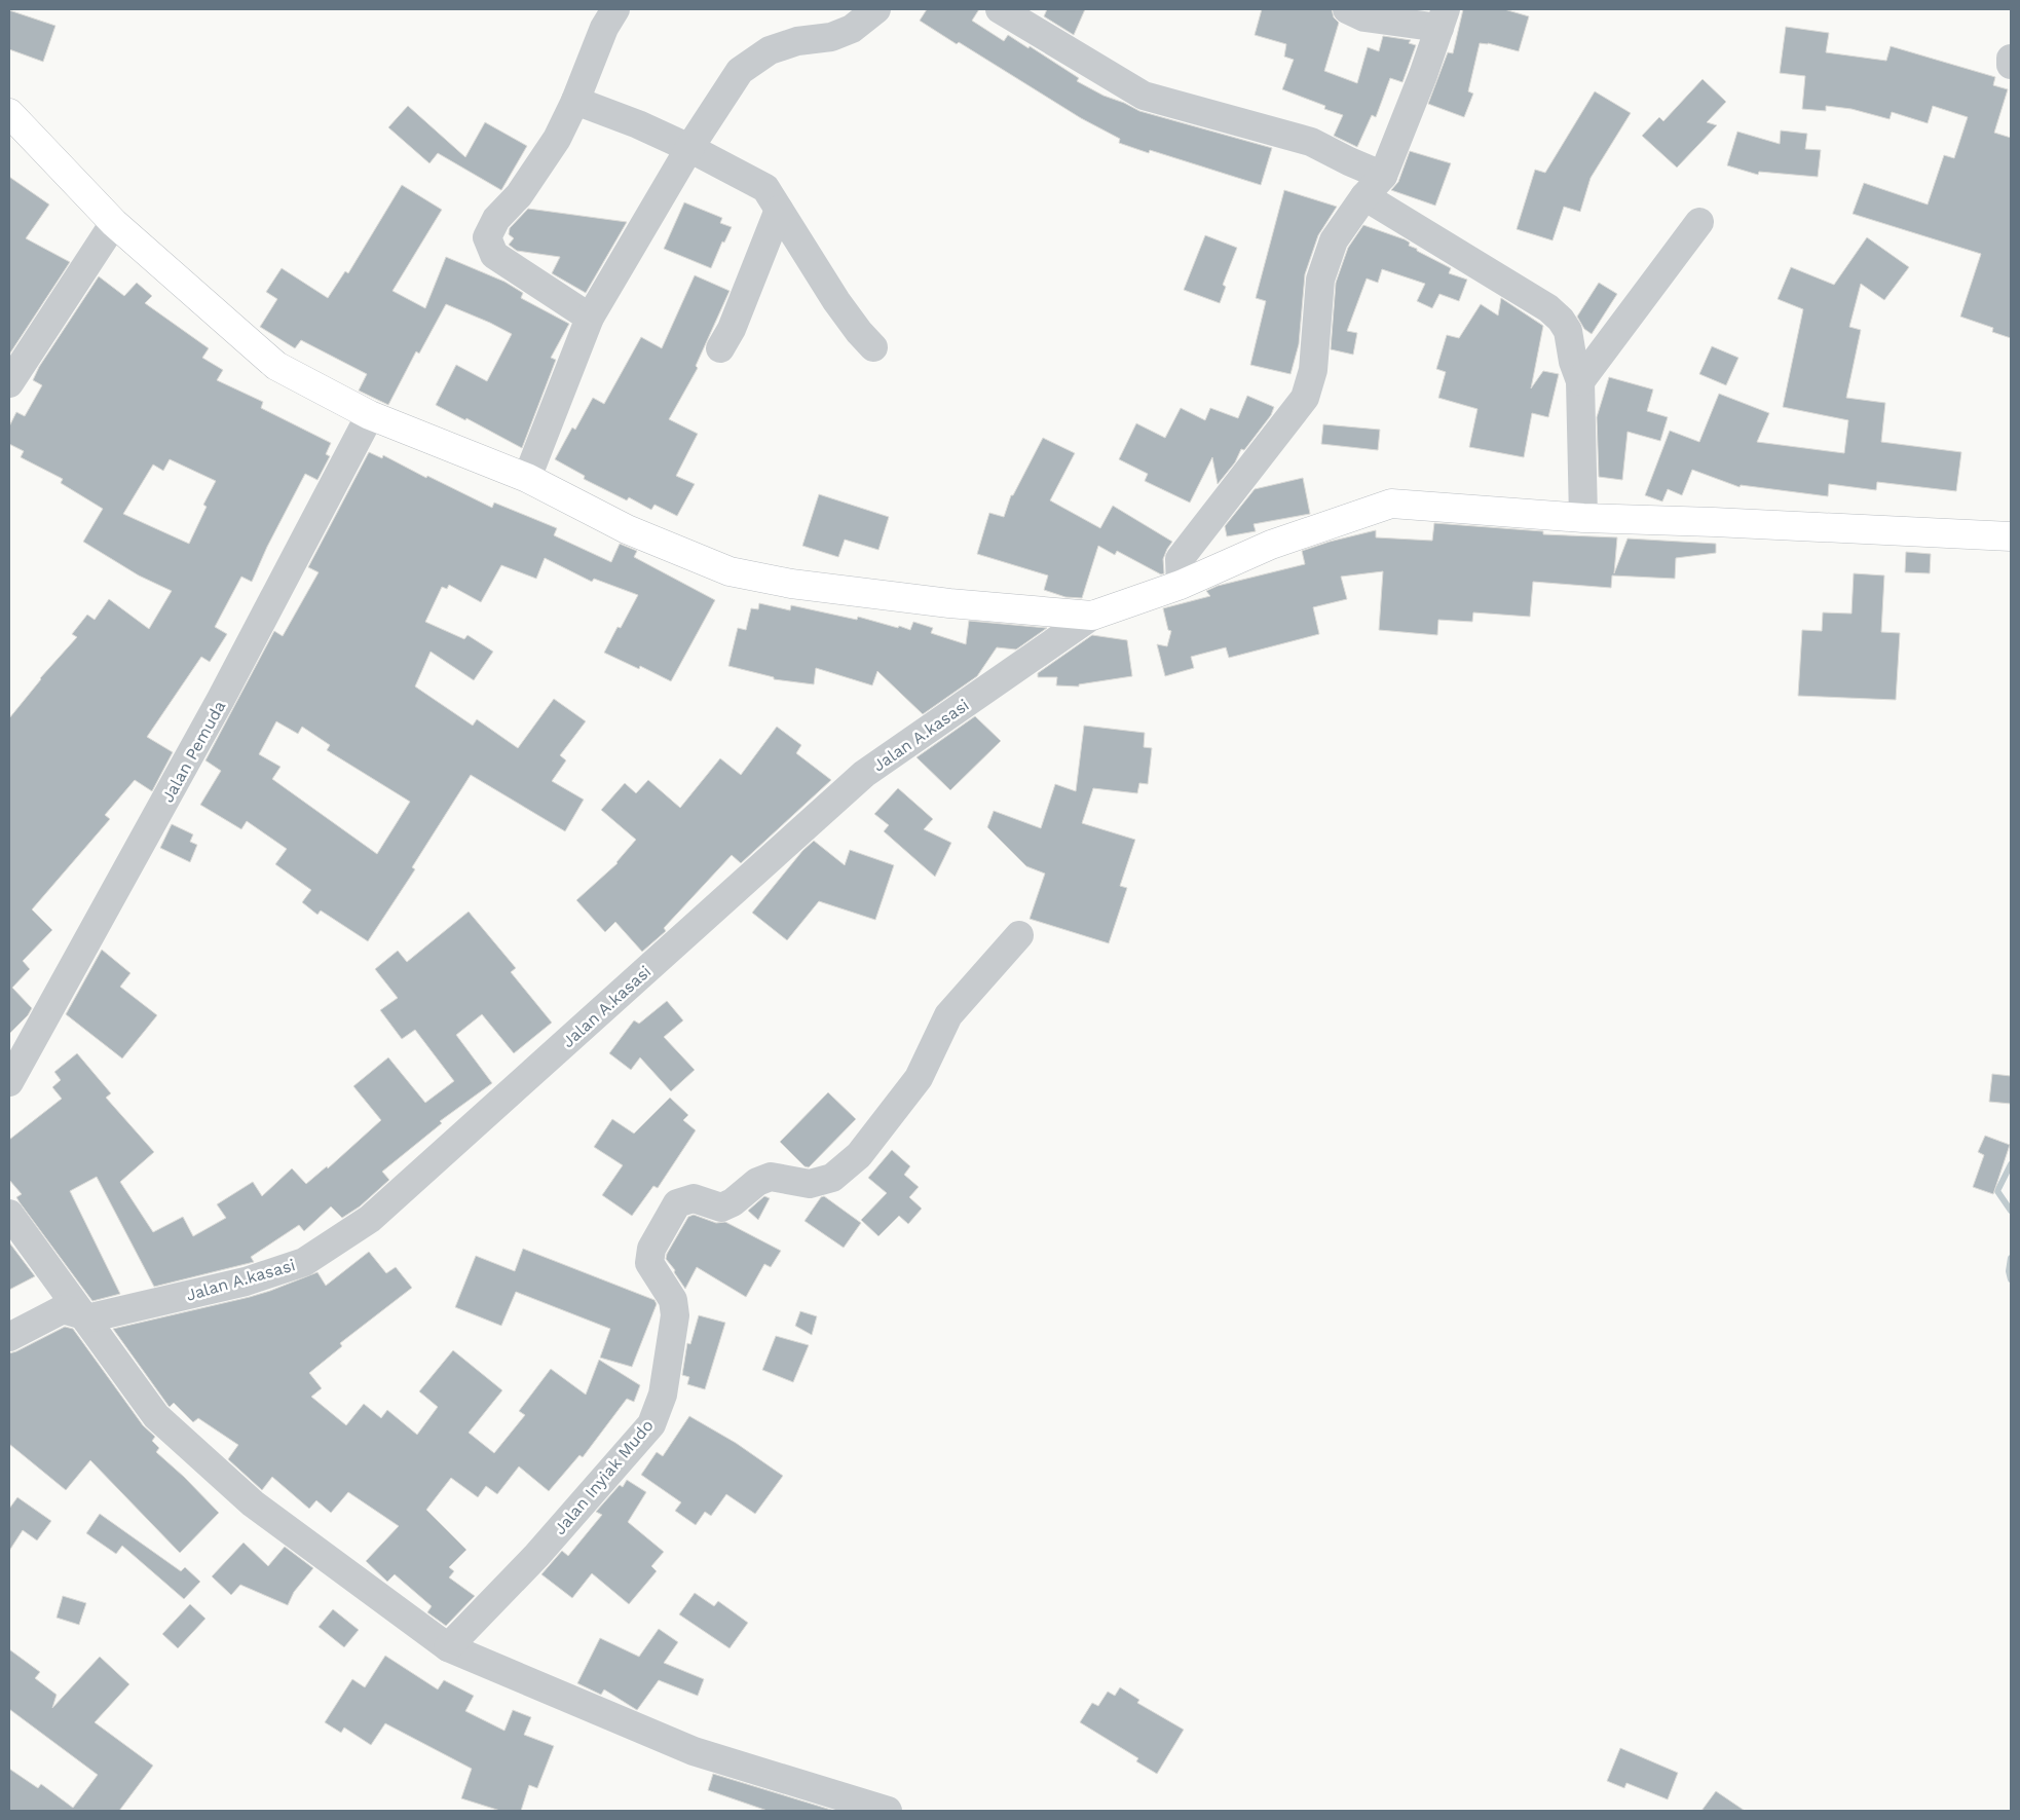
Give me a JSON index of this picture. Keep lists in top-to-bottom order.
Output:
{
  "streets": {
    "street": ["Jalan A.kasasi", "Jalan Pemuda", "Jalan Inyiak Mudo"]
  }
}
